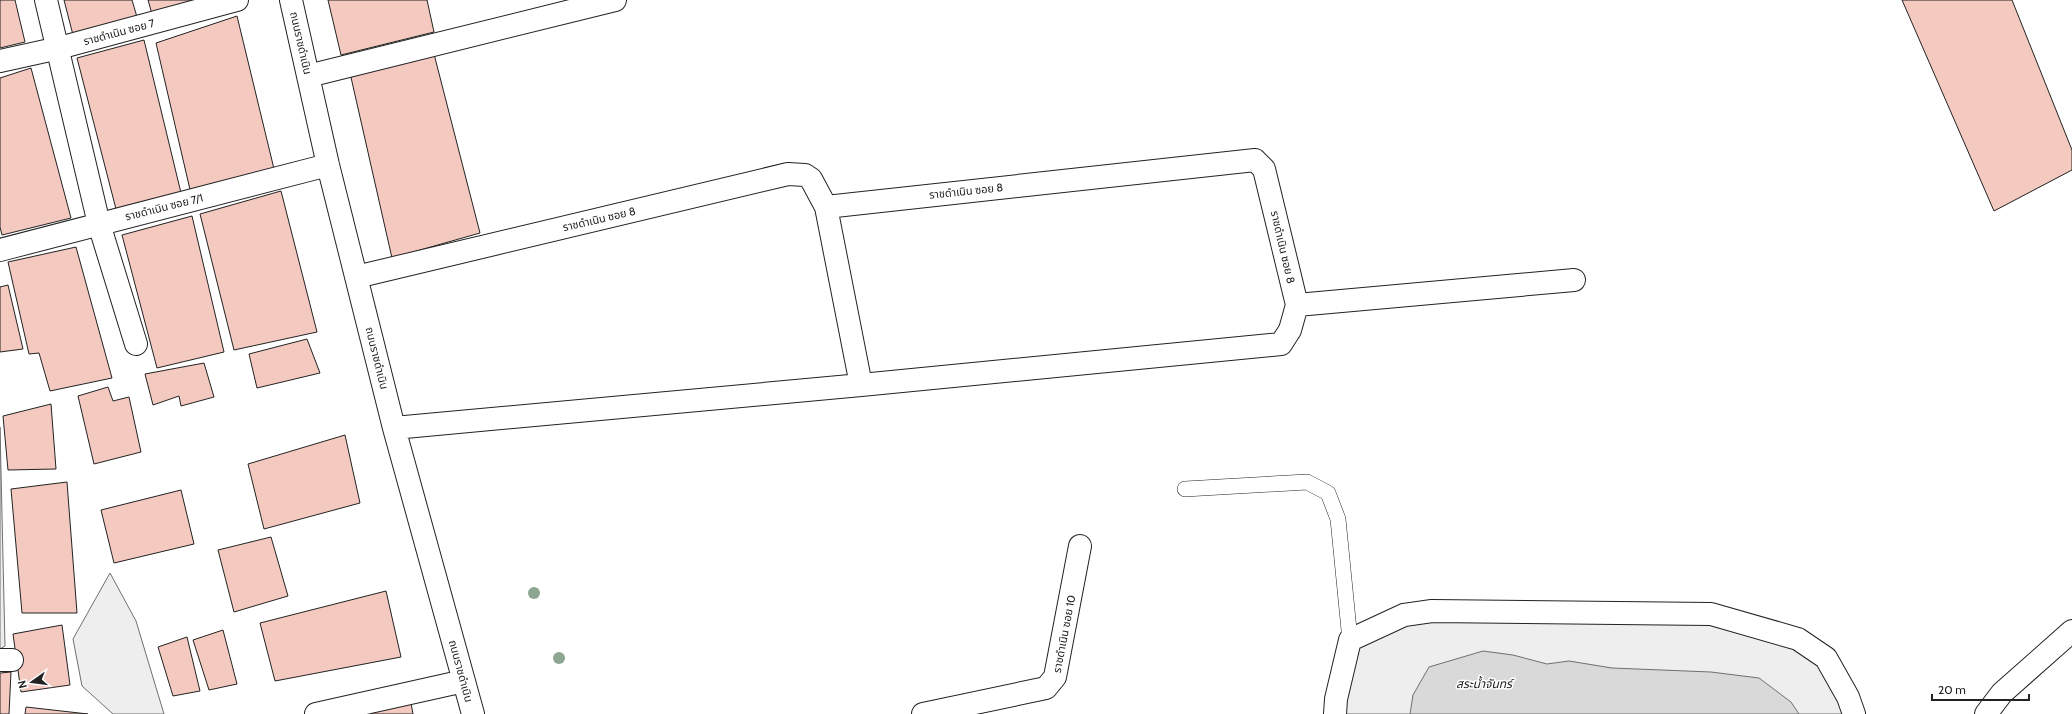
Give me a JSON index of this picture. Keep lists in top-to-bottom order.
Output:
{
  "streets": {
    "street": [
      "ราชดำเนิน ซอย 7",
      "ถนนราชดำเนิน",
      "ราชดำเนิน ซอย 8",
      "ราชดำเนิน ซอย 7/1",
      "ราชดำเนิน ซอย 10"
    ]
  },
  "crossings": [
    ["ถนนราชดำเนิน", "ราชดำเนิน ซอย 8"],
    ["ถนนราชดำเนิน", "ราชดำเนิน ซอย 7/1"]
  ],
  "water": ["สระน้ำจันทร์"],
  "scale_bar": "20 m",
  "north": "left"
}
